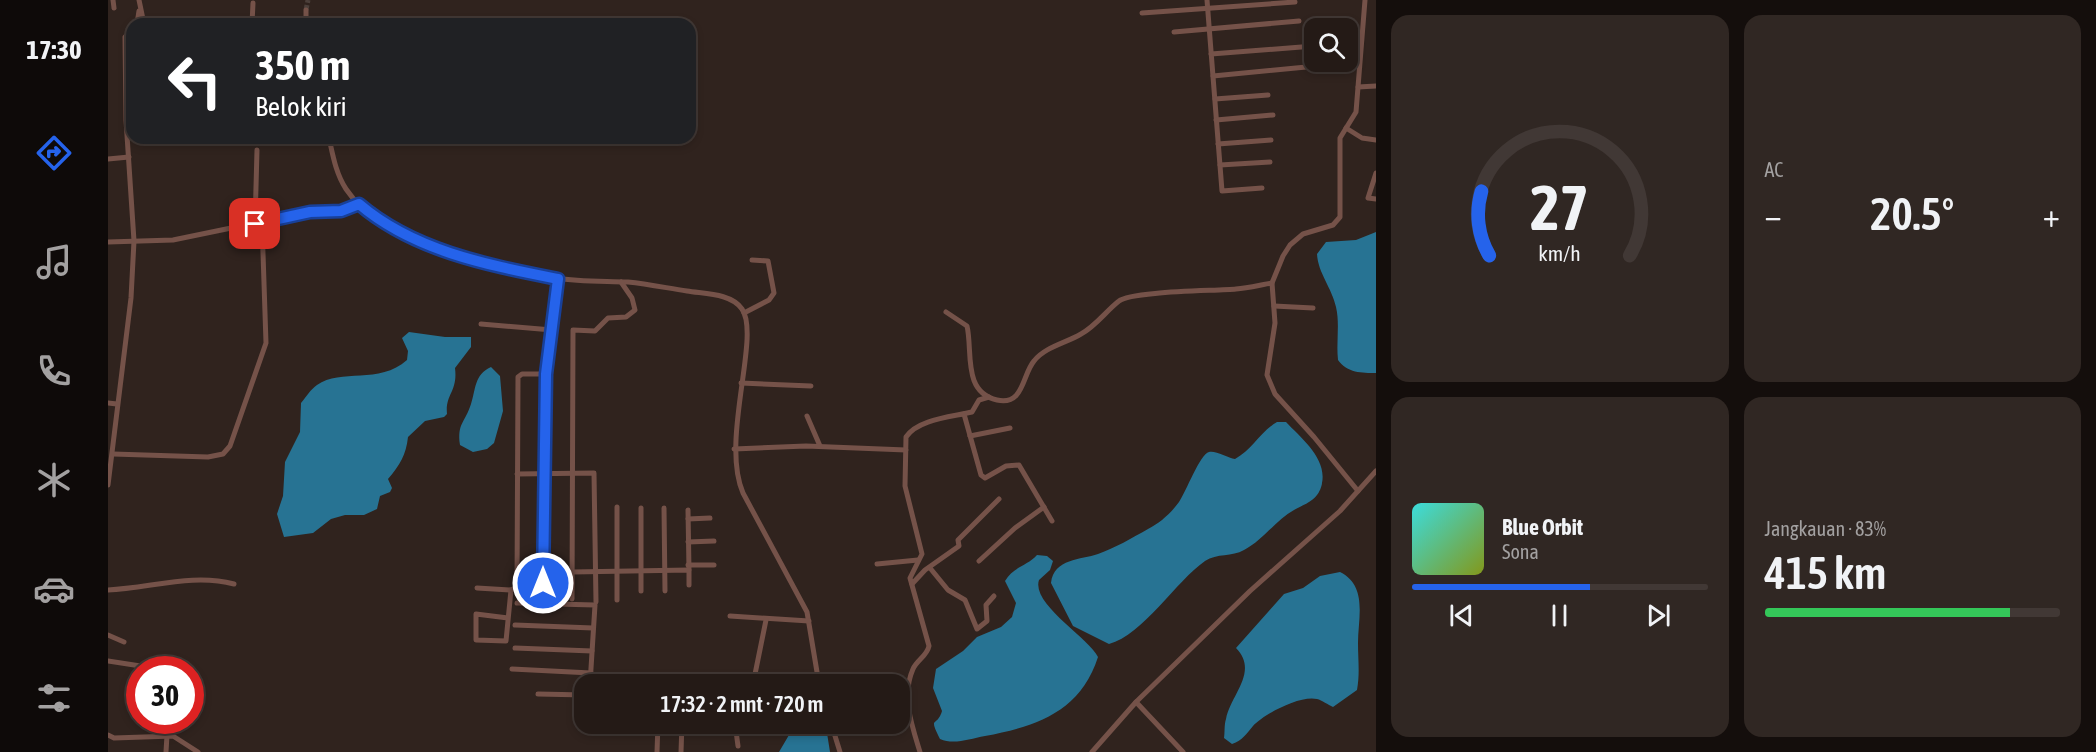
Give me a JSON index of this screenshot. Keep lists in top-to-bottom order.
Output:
{
  "page": {
    "tabs": "17:30",
    "tile": [
      "AC",
      ["Jangkauan · 83%", "415 km"]
    ],
    "turn": ["350 m", "Belok kiri"],
    "heat": ["−", "20.5°", "+"],
    "song": ["Blue Orbit", "Sona"],
    "limit": "30",
    "trip": "17:32 · 2 mnt · 720 m",
    "gauge": ["27", "km/h"]
  }
}
